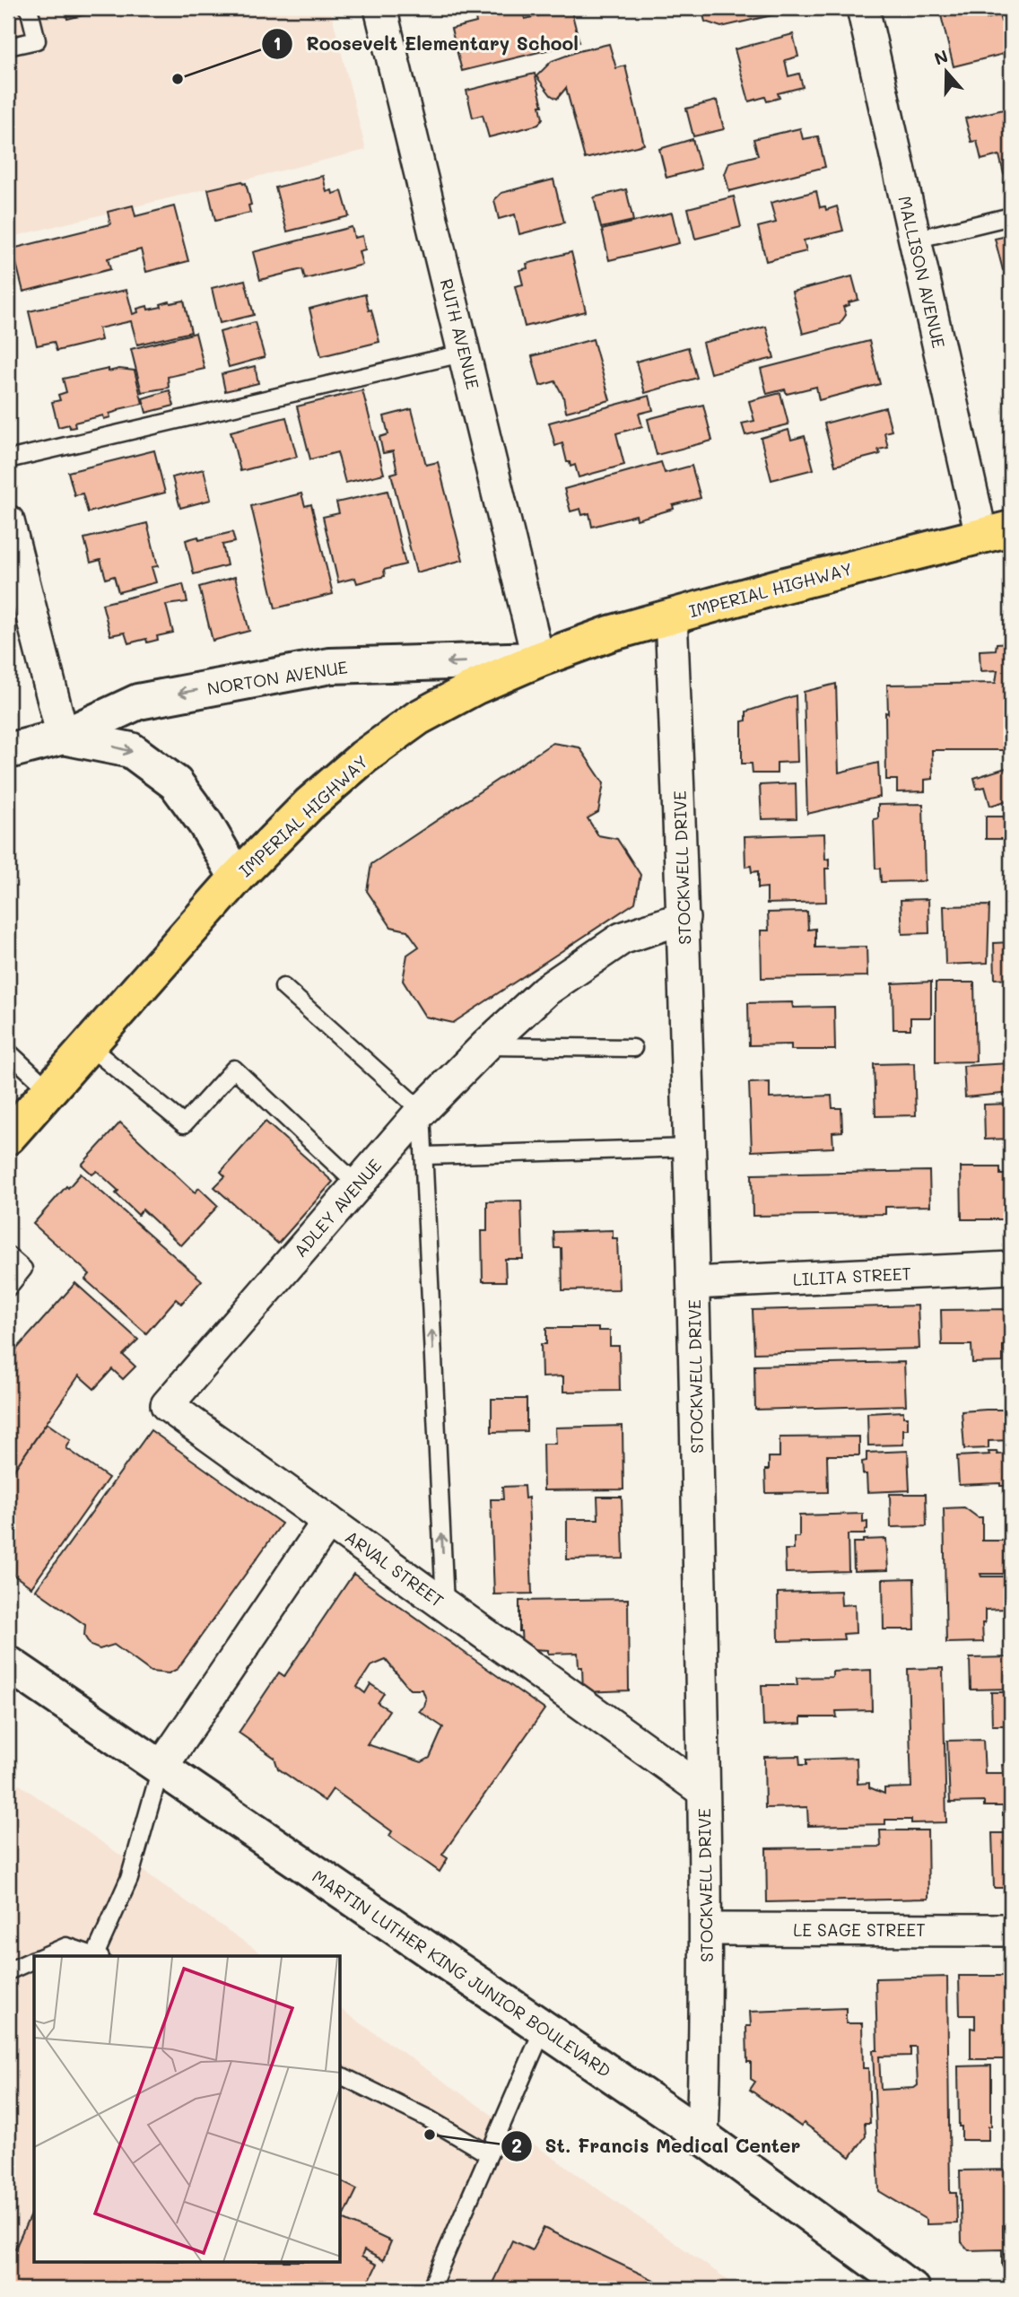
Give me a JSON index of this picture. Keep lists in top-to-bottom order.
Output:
{
  "streets": {
    "main road": ["IMPERIAL HIGHWAY", "NORTON AVENUE", "MARTIN LUTHER KING JUNIOR BOULEVARD"],
    "street": [
      "MALLISON AVENUE",
      "RUTH AVENUE",
      "STOCKWELL DRIVE",
      "ADLEY AVENUE",
      "LILITA STREET",
      "ARVAL STREET",
      "LE SAGE STREET"
    ]
  },
  "crossings": [
    ["MALLISON AVENUE", "IMPERIAL HIGHWAY"],
    ["RUTH AVENUE", "IMPERIAL HIGHWAY"],
    ["RUTH AVENUE", "NORTON AVENUE"],
    ["IMPERIAL HIGHWAY", "NORTON AVENUE"],
    ["IMPERIAL HIGHWAY", "STOCKWELL DRIVE"],
    ["STOCKWELL DRIVE", "ADLEY AVENUE"],
    ["STOCKWELL DRIVE", "LILITA STREET"],
    ["STOCKWELL DRIVE", "ARVAL STREET"],
    ["STOCKWELL DRIVE", "LE SAGE STREET"],
    ["STOCKWELL DRIVE", "MARTIN LUTHER KING JUNIOR BOULEVARD"],
    ["ADLEY AVENUE", "ARVAL STREET"],
    ["ARVAL STREET", "MARTIN LUTHER KING JUNIOR BOULEVARD"]
  ],
  "places": ["Roosevelt Elementary School", "St. Francis Medical Center"],
  "north": "top"
}
